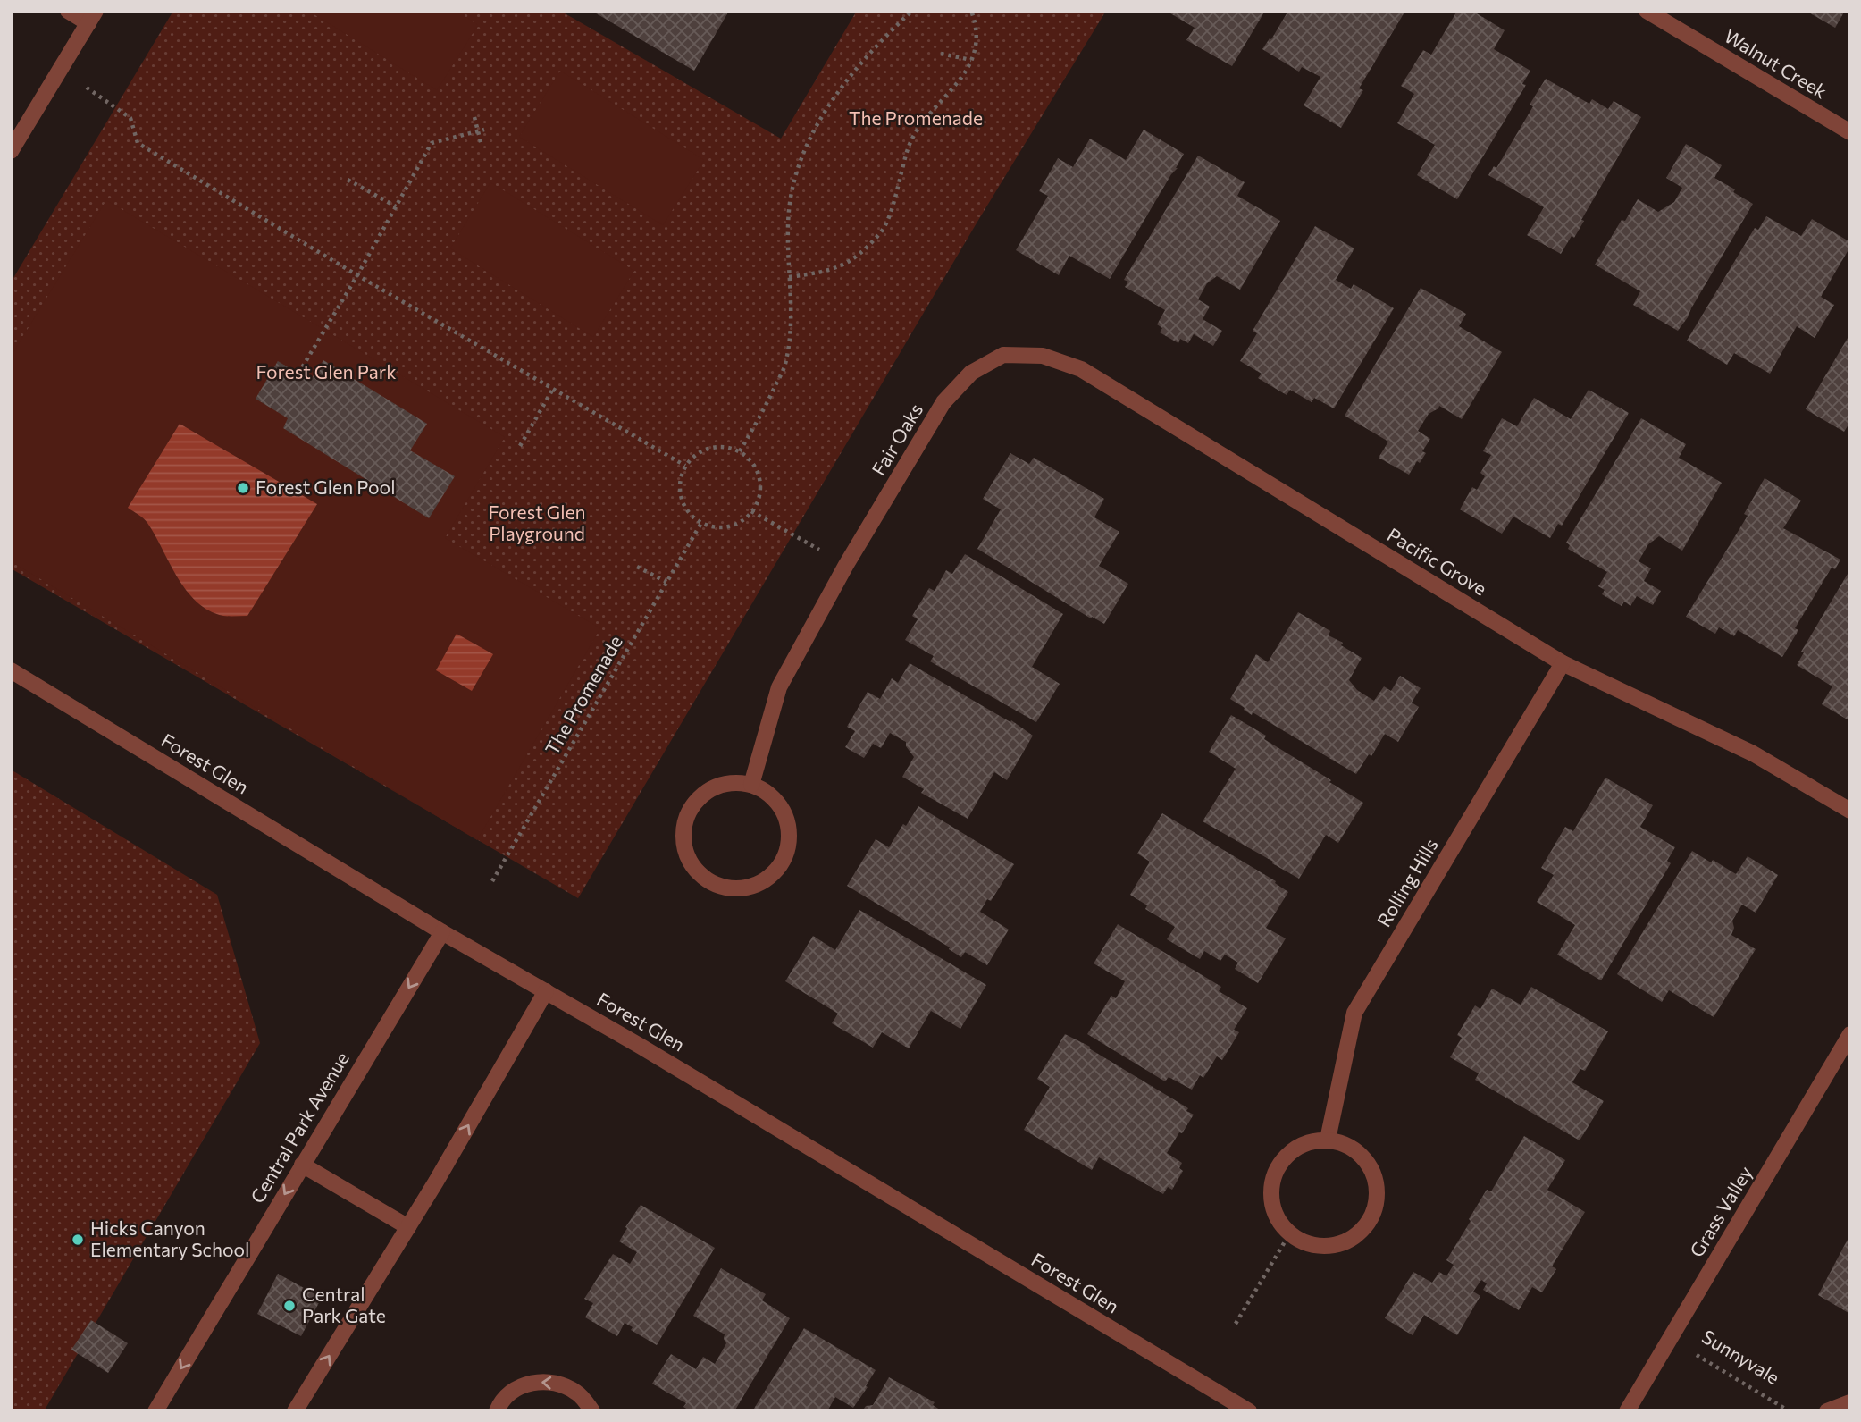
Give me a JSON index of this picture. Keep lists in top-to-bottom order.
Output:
{
  "streets": {
    "street": [
      "Walnut Creek",
      "Fair Oaks",
      "Pacific Grove",
      "Forest Glen",
      "Rolling Hills",
      "Central Park Avenue",
      "Grass Valley"
    ],
    "path": ["The Promenade", "Sunnyvale"]
  },
  "crossings": [
    ["Fair Oaks", "Pacific Grove"],
    ["Pacific Grove", "Rolling Hills"],
    ["Forest Glen", "Central Park Avenue"],
    ["Grass Valley", "Sunnyvale"]
  ],
  "parks": ["The Promenade", "Forest Glen Park", "Forest Glen Playground"],
  "places": ["Forest Glen Pool", "Hicks Canyon Elementary School", "Central Park Gate"]
}
